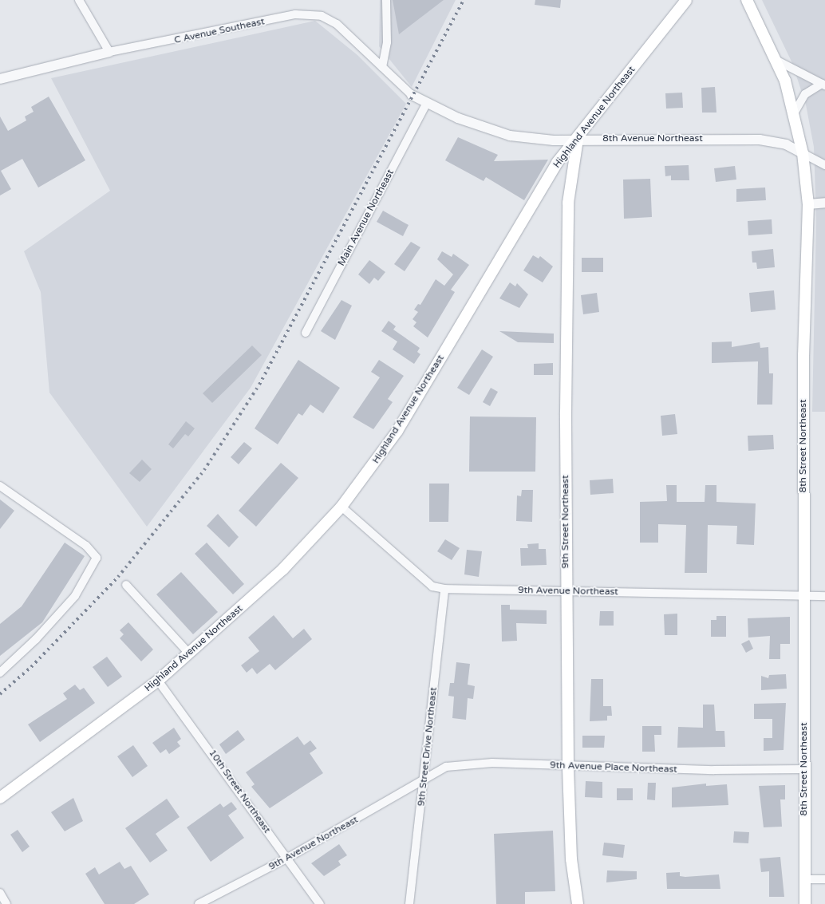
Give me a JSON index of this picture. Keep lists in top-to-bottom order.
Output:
{
  "streets": {
    "main road": ["Highland Avenue Northeast", "8th Street Northeast", "9th Street Northeast"],
    "street": [
      "C Avenue Southeast",
      "8th Avenue Northeast",
      "Main Avenue Northeast",
      "9th Avenue Northeast",
      "9th Street Drive Northeast",
      "9th Avenue Place Northeast",
      "10th Street Northeast"
    ]
  },
  "crossings": [
    ["C Avenue Southeast", "8th Avenue Northeast"],
    ["Highland Avenue Northeast", "8th Avenue Northeast"],
    ["Highland Avenue Northeast", "9th Street Northeast"],
    ["Highland Avenue Northeast", "9th Avenue Northeast"],
    ["Highland Avenue Northeast", "10th Street Northeast"],
    ["8th Avenue Northeast", "Main Avenue Northeast"],
    ["8th Avenue Northeast", "8th Street Northeast"],
    ["8th Avenue Northeast", "9th Street Northeast"],
    ["8th Street Northeast", "9th Avenue Northeast"],
    ["8th Street Northeast", "9th Avenue Place Northeast"],
    ["9th Street Northeast", "9th Avenue Northeast"],
    ["9th Street Northeast", "9th Avenue Place Northeast"],
    ["9th Avenue Northeast", "9th Street Drive Northeast"],
    ["9th Avenue Northeast", "9th Avenue Place Northeast"],
    ["9th Avenue Northeast", "10th Street Northeast"],
    ["9th Street Drive Northeast", "9th Avenue Place Northeast"]
  ]
}
